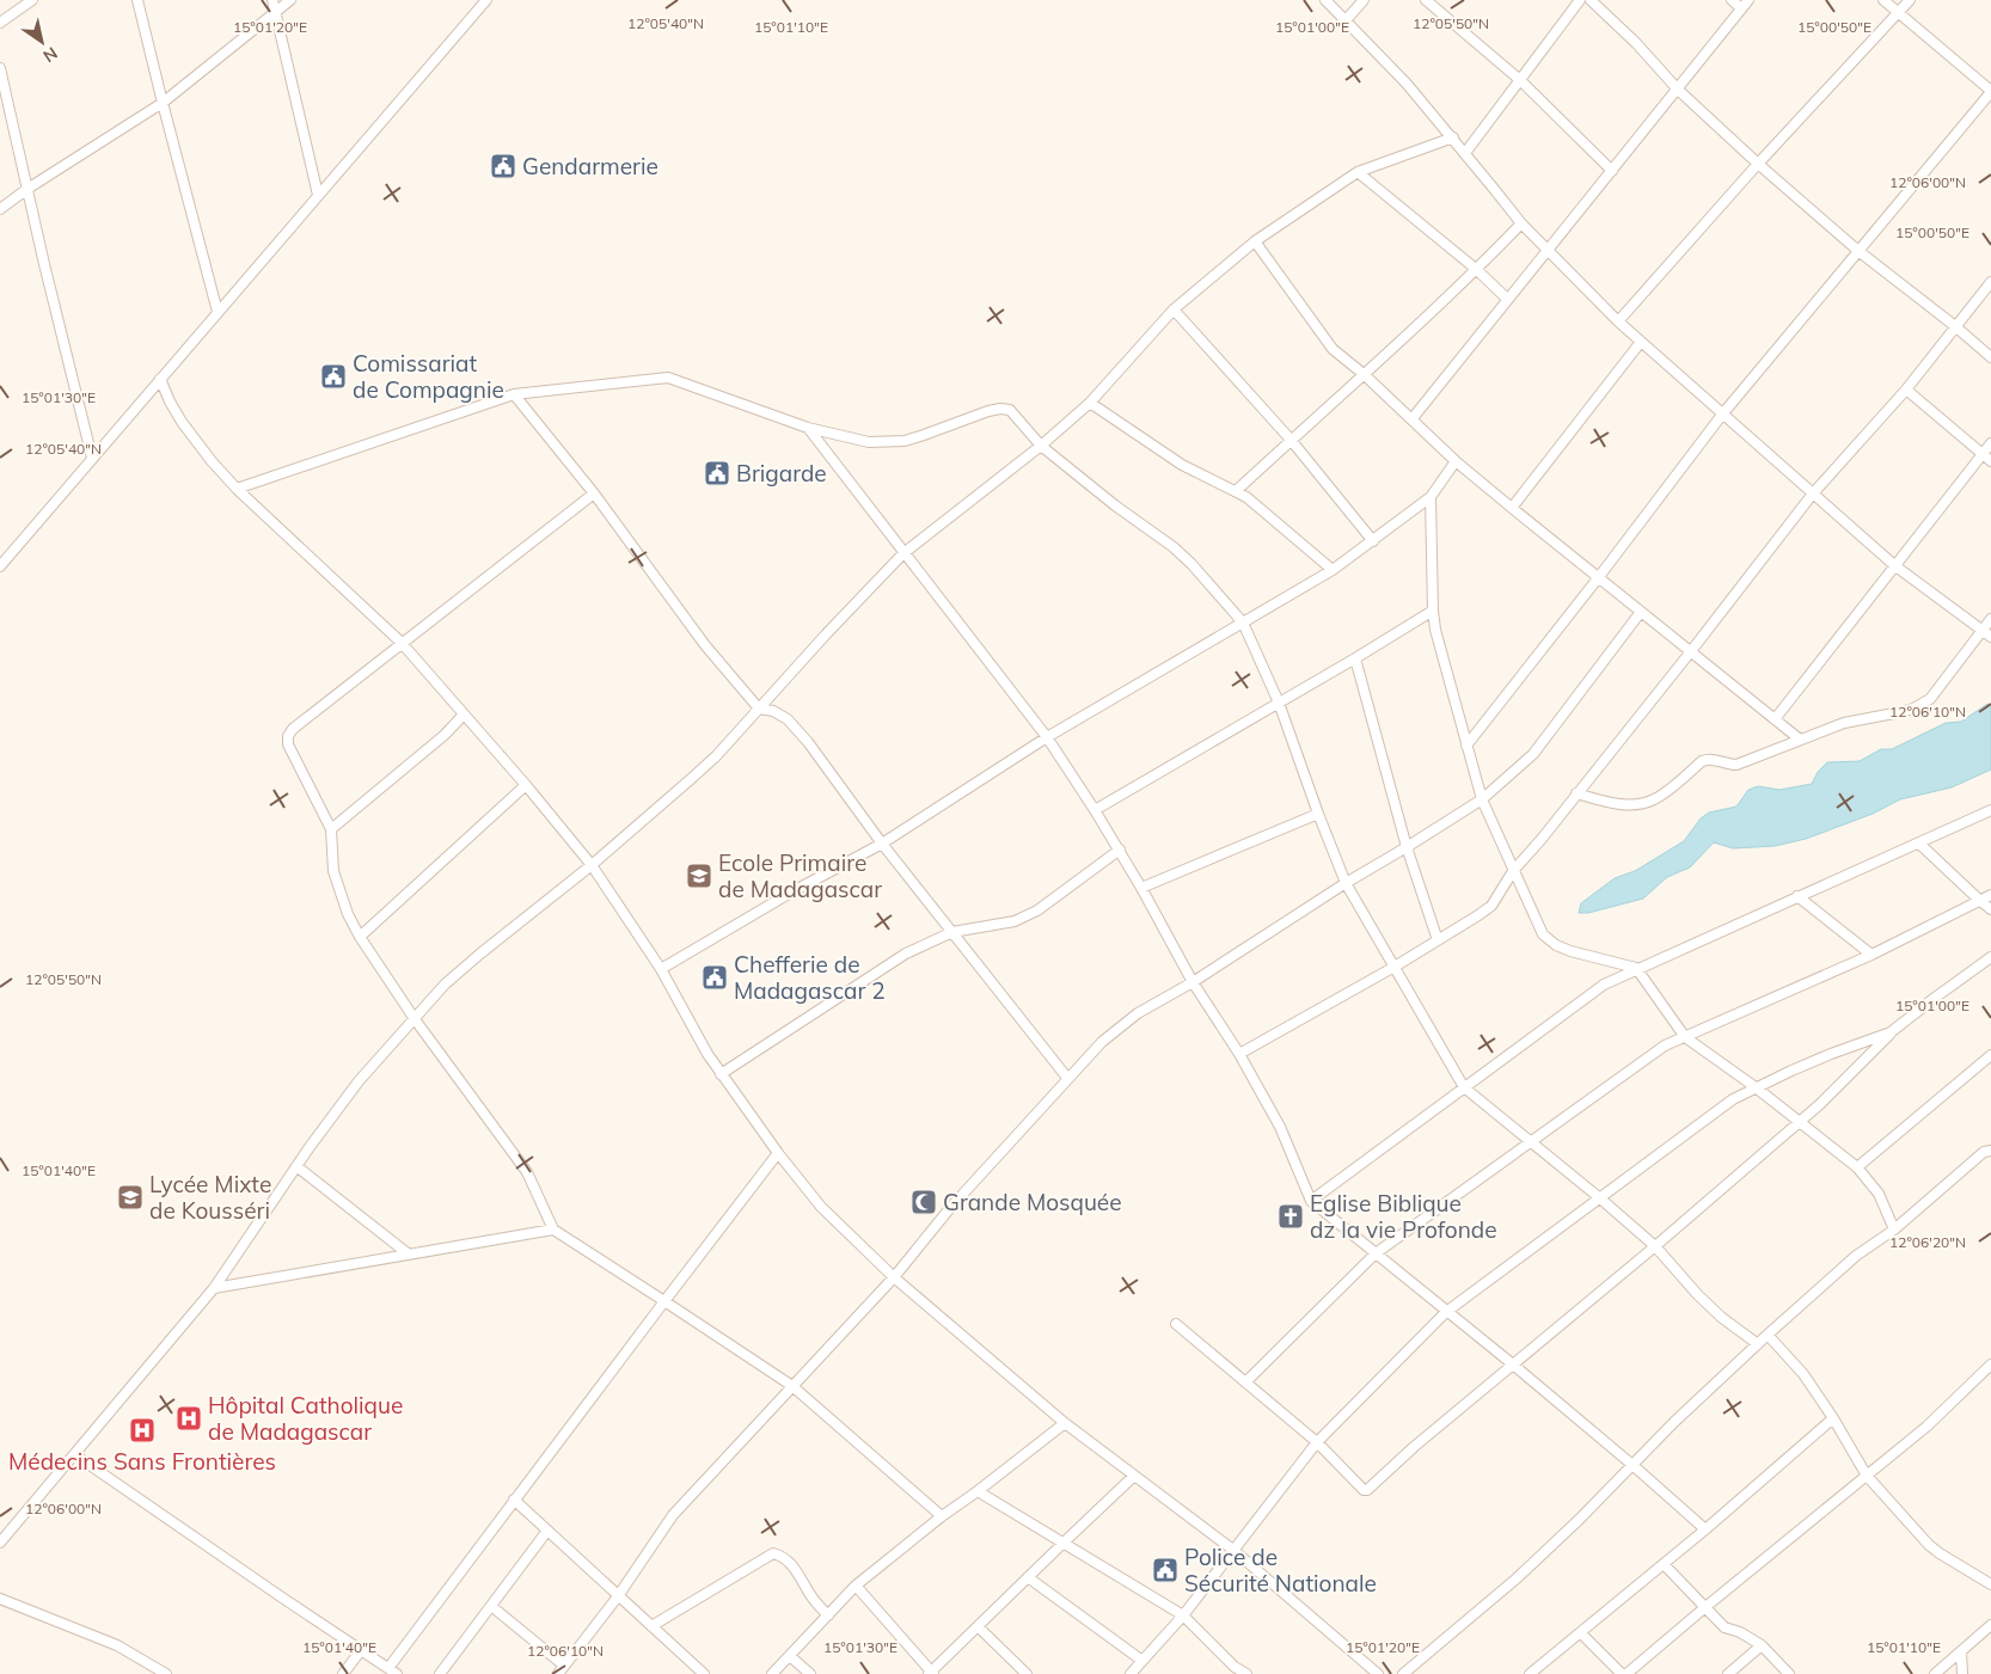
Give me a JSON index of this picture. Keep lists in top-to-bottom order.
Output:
{
  "places": {
    "public building": [
      "Gendarmerie",
      "Comissariat de Compagnie",
      "Brigarde",
      "Chefferie de Madagascar 2",
      "Police de Sécurité Nationale"
    ],
    "school or university": ["Ecole Primaire de Madagascar", "Lycée Mixte de Kousséri"],
    "mosque": ["Grande Mosquée"],
    "church": ["Eglise Biblique dz la vie Profonde"],
    "hospital": ["Hôpital Catholique de Madagascar", "Médecins Sans Frontières"]
  },
  "north": "bottom right",
  "coordinates": [
    "12°05'40\"N",
    "12°05'50\"N",
    "15°01'00\"E",
    "15°00'50\"E",
    "15°01'20\"E",
    "15°01'10\"E",
    "12°06'00\"N",
    "15°01'30\"E",
    "12°06'10\"N",
    "15°01'40\"E",
    "12°06'20\"N"
  ]
}
